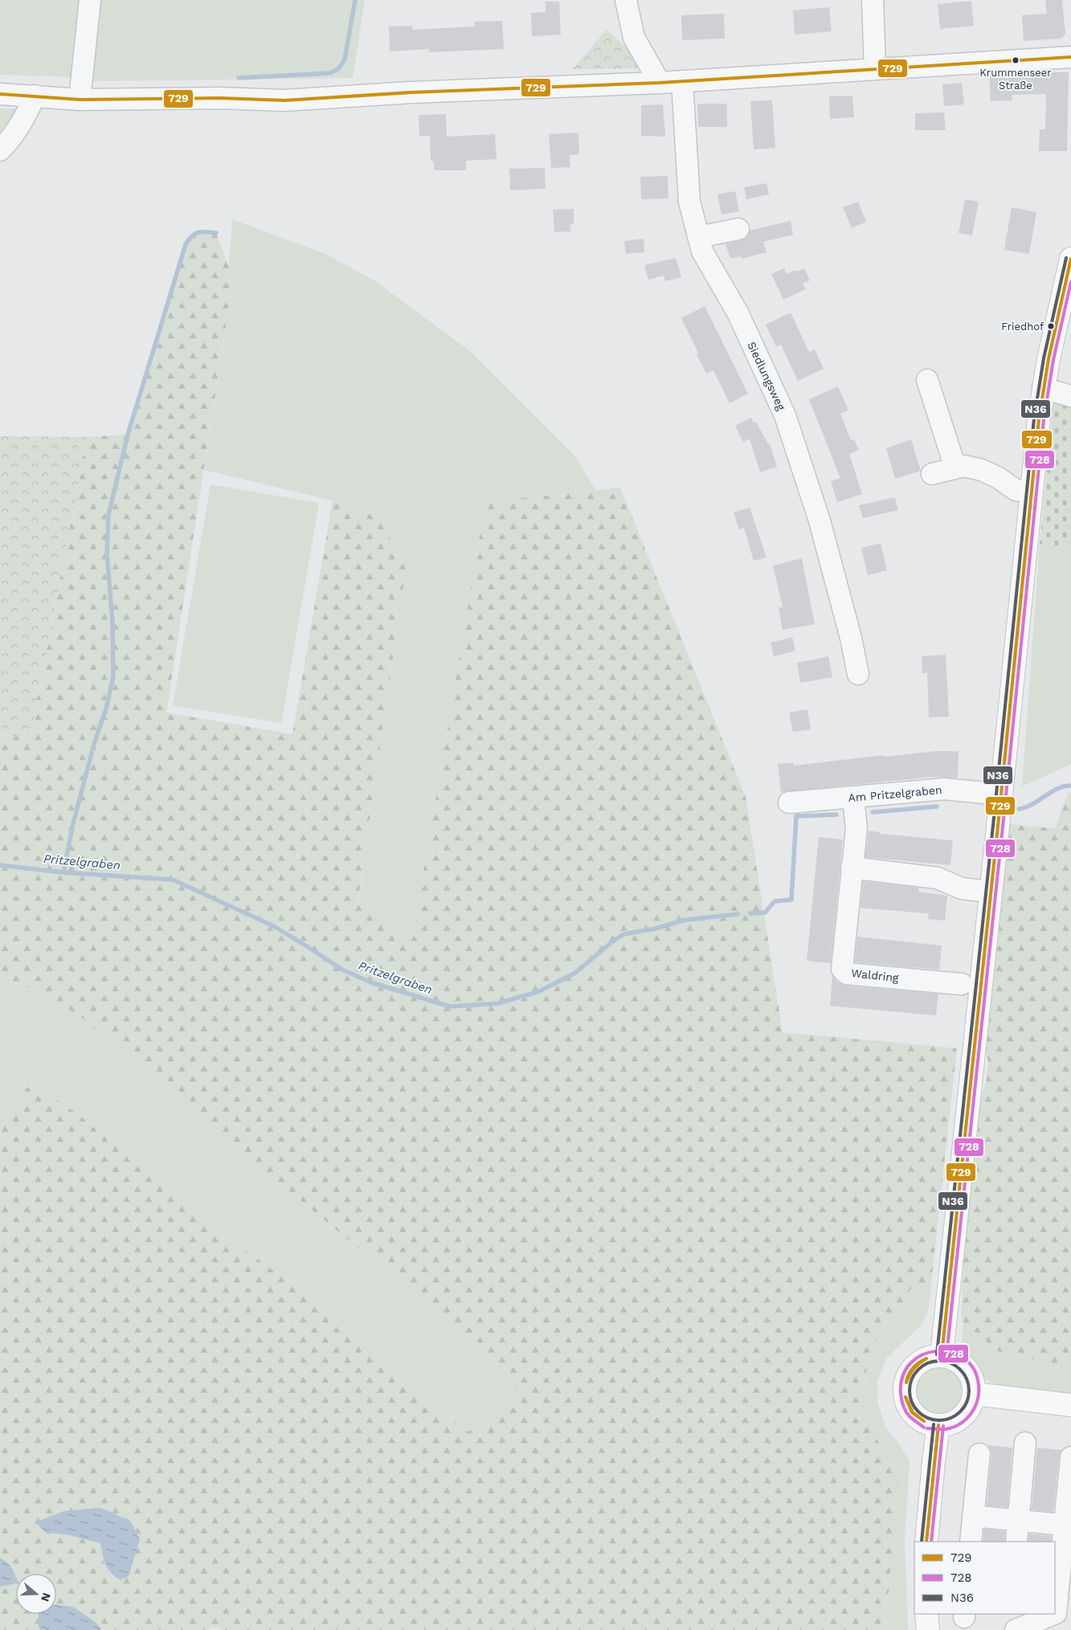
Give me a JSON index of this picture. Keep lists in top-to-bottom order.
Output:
{
  "streets": {
    "street": ["Siedlungsweg", "Am Pritzelgraben", "Waldring"]
  },
  "crossings": [
    ["Am Pritzelgraben", "Waldring"]
  ],
  "water": ["Pritzelgraben"],
  "places": ["Krummenseer Straße", "Friedhof"],
  "lines": ["transit line 729", "transit line N36", "transit line 728"],
  "legend": ["729", "728", "N36"],
  "north": "right"
}
